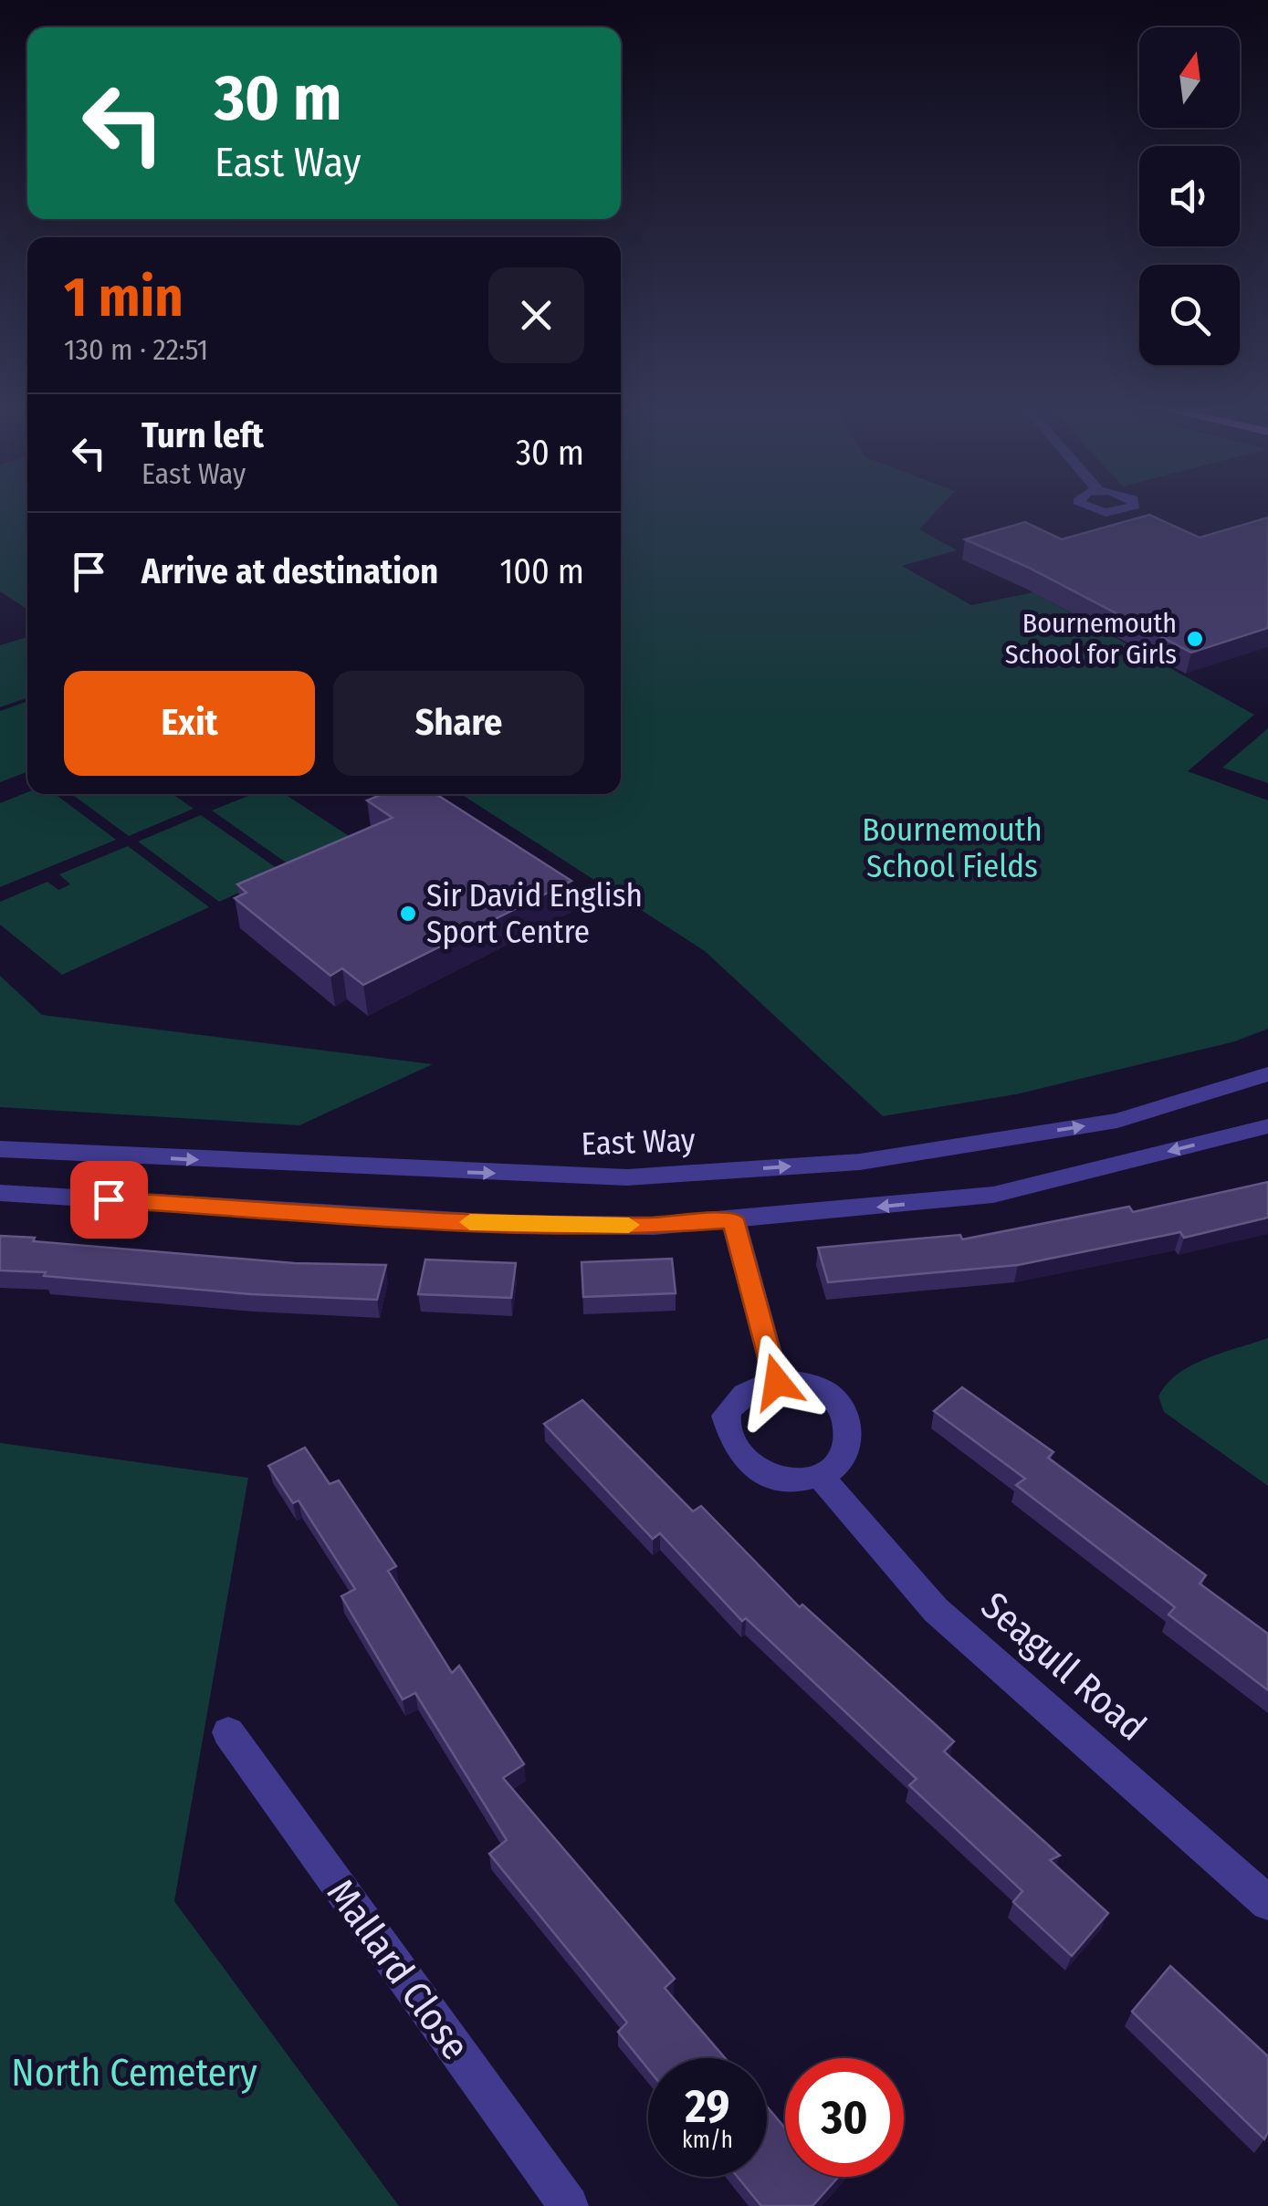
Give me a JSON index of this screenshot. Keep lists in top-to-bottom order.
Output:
{
  "streets": {
    "street": ["East Way", "Seagull Road", "Mallard Close"]
  },
  "parks": ["Bournemouth School Fields", "North Cemetery"],
  "places": ["Bournemouth School for Girls", "Sir David English Sport Centre"],
  "north": "top",
  "page": {
    "turn": ["30 m", "East Way"],
    "heading": ["1 min", "130 m · 22:51"],
    "list": [
      {
        "name": "Turn left",
        "note": "East Way",
        "value": "30 m"
      },
      {
        "name": "Arrive at destination",
        "value": "100 m"
      }
    ],
    "buttons": ["Exit", "Share"],
    "speed": "29 km/h",
    "limit": "30"
  }
}
